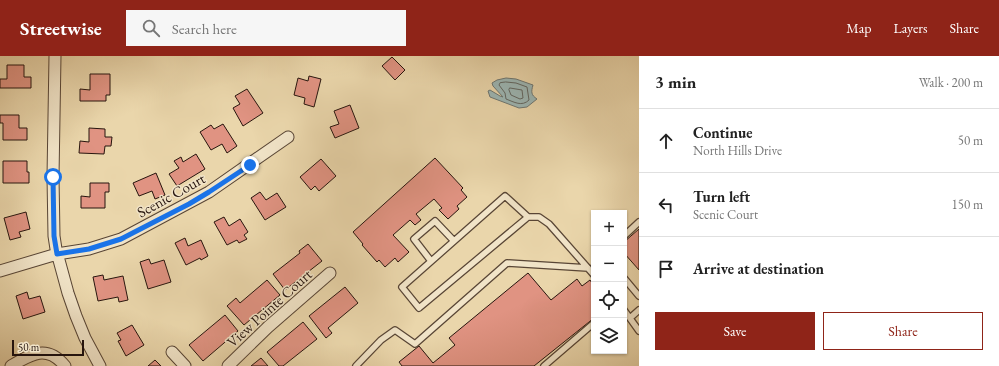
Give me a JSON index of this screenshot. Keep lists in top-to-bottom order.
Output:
{
  "streets": {
    "street": ["Scenic Court", "View Pointe Court"]
  },
  "scale_bar": "50 m",
  "page": {
    "header": "Streetwise",
    "search": "Search here",
    "nav": ["Map", "Layers", "Share"],
    "heading": ["3 min", "Walk · 200 m"],
    "list": [
      ["Continue", "North Hills Drive", "50 m"],
      ["Turn left", "Scenic Court", "150 m"],
      "Arrive at destination"
    ],
    "map_buttons": ["+", "−"],
    "buttons": ["Save", "Share"],
    "scale": "50 m"
  }
}
